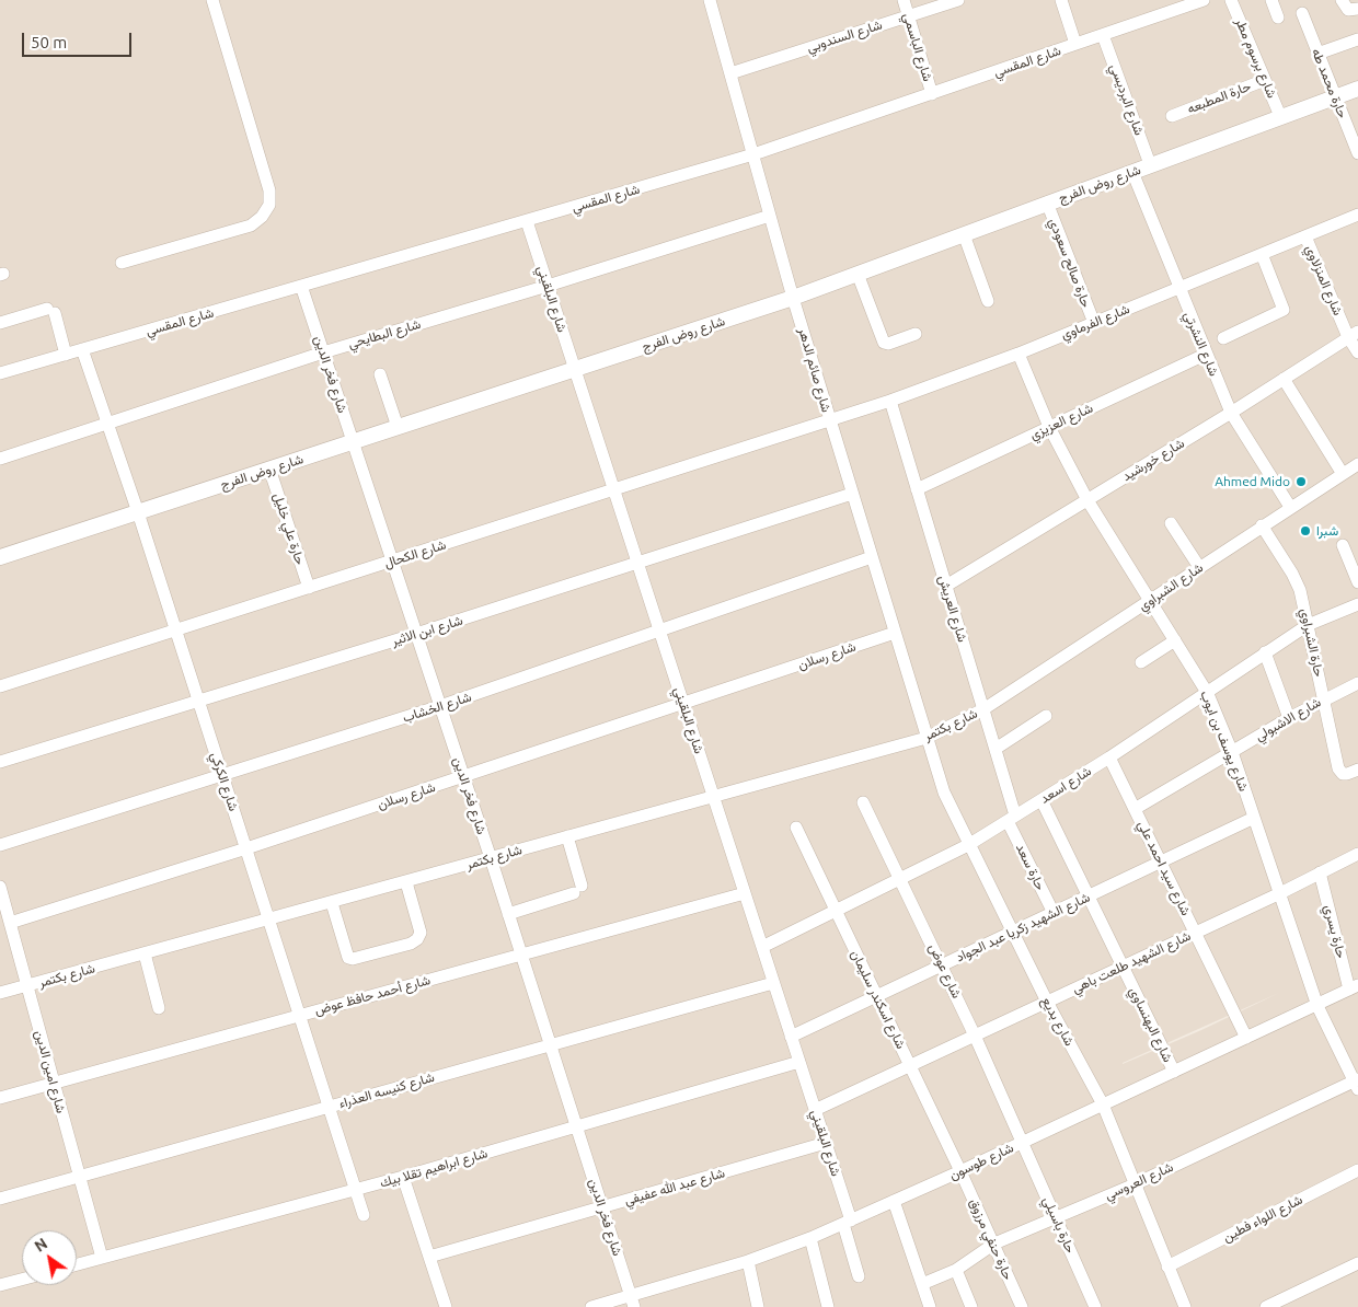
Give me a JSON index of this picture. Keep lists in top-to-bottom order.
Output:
{
  "streets": {
    "street": [
      "شارع السندوبي",
      "شارع الباسمي",
      "شارع برسوم مطر",
      "شارع المقسي",
      "حارة محمد طه",
      "حارة المطبعه",
      "شارع البرديسي",
      "شارع روض الفرج",
      "حارة صالح سعودي",
      "شارع المنزلاوي",
      "شارع البلقيني",
      "شارع الفرماوي",
      "شارع البطايحي",
      "شارع النشرتي",
      "شارع صائم الدهر",
      "شارع فخر الدين",
      "شارع العزيزي",
      "شارع خورشيد",
      "حارة علي خليل",
      "شارع الكحال",
      "شارع الشبراوي",
      "شارع العريش",
      "شارع ابن الاثير",
      "حارة الشبراوي",
      "شارع رسلان",
      "شارع الخشاب",
      "شارع الاشبولي",
      "شارع بكتمر",
      "شارع يوسف بن ايوب",
      "شارع الكركي",
      "شارع اسعد",
      "حارة سعد",
      "شارع سيد احمد علي",
      "شارع الشهيد زكريا عبد الجواد",
      "حارة يسري",
      "شارع الشهيد طلعت باهي",
      "شارع عوض",
      "شارع أحمد حافظ عوض",
      "شارع اسكندر سليمان",
      "شارع بديع",
      "شارع البهنساوي",
      "شارع امين الدين",
      "شارع كنيسه العذراء",
      "شارع طوسون",
      "شارع ابراهيم تقلا بيك",
      "شارع العروسي",
      "شارع عبد الله عفيفي",
      "شارع اللواء فطين",
      "حارة باسيلي",
      "حارة حنفي مرزوق"
    ]
  },
  "crossings": [
    ["شارع السندوبي", "شارع الباسمي"],
    ["شارع السندوبي", "شارع صائم الدهر"],
    ["شارع الباسمي", "شارع المقسي"],
    ["شارع برسوم مطر", "حارة المطبعه"],
    ["شارع برسوم مطر", "شارع روض الفرج"],
    ["شارع المقسي", "شارع البرديسي"],
    ["شارع المقسي", "شارع البلقيني"],
    ["شارع المقسي", "شارع صائم الدهر"],
    ["شارع المقسي", "شارع فخر الدين"],
    ["شارع المقسي", "شارع الكركي"],
    ["حارة محمد طه", "شارع روض الفرج"],
    ["شارع البرديسي", "شارع روض الفرج"],
    ["شارع روض الفرج", "حارة صالح سعودي"],
    ["شارع روض الفرج", "شارع البلقيني"],
    ["شارع روض الفرج", "شارع النشرتي"],
    ["شارع روض الفرج", "شارع صائم الدهر"],
    ["شارع روض الفرج", "شارع فخر الدين"],
    ["شارع روض الفرج", "حارة علي خليل"],
    ["شارع روض الفرج", "شارع الكركي"],
    ["حارة صالح سعودي", "شارع الفرماوي"],
    ["شارع المنزلاوي", "شارع الفرماوي"],
    ["شارع المنزلاوي", "شارع خورشيد"],
    ["شارع البلقيني", "شارع البطايحي"],
    ["شارع البلقيني", "شارع الكحال"],
    ["شارع البلقيني", "شارع ابن الاثير"],
    ["شارع البلقيني", "شارع رسلان"],
    ["شارع البلقيني", "شارع الخشاب"],
    ["شارع البلقيني", "شارع بكتمر"],
    ["شارع البلقيني", "شارع اسعد"],
    ["شارع البلقيني", "شارع الشهيد زكريا عبد الجواد"],
    ["شارع البلقيني", "شارع الشهيد طلعت باهي"],
    ["شارع البلقيني", "شارع أحمد حافظ عوض"],
    ["شارع البلقيني", "شارع كنيسه العذراء"],
    ["شارع البلقيني", "شارع طوسون"],
    ["شارع البلقيني", "شارع ابراهيم تقلا بيك"],
    ["شارع البلقيني", "شارع عبد الله عفيفي"],
    ["شارع الفرماوي", "شارع النشرتي"],
    ["شارع الفرماوي", "شارع صائم الدهر"],
    ["شارع الفرماوي", "شارع الكحال"],
    ["شارع الفرماوي", "شارع العريش"],
    ["شارع الفرماوي", "شارع يوسف بن ايوب"],
    ["شارع البطايحي", "شارع صائم الدهر"],
    ["شارع البطايحي", "شارع فخر الدين"],
    ["شارع البطايحي", "شارع الكركي"],
    ["شارع النشرتي", "شارع العزيزي"],
    ["شارع النشرتي", "شارع خورشيد"],
    ["شارع النشرتي", "شارع الشبراوي"],
    ["شارع صائم الدهر", "شارع الكحال"],
    ["شارع صائم الدهر", "شارع ابن الاثير"],
    ["شارع صائم الدهر", "شارع رسلان"],
    ["شارع صائم الدهر", "شارع الخشاب"],
    ["شارع صائم الدهر", "شارع بكتمر"],
    ["شارع صائم الدهر", "شارع بديع"],
    ["شارع فخر الدين", "شارع الكحال"],
    ["شارع فخر الدين", "شارع ابن الاثير"],
    ["شارع فخر الدين", "شارع رسلان"],
    ["شارع فخر الدين", "شارع الخشاب"],
    ["شارع فخر الدين", "شارع بكتمر"],
    ["شارع فخر الدين", "شارع أحمد حافظ عوض"],
    ["شارع فخر الدين", "شارع كنيسه العذراء"],
    ["شارع فخر الدين", "شارع طوسون"],
    ["شارع فخر الدين", "شارع ابراهيم تقلا بيك"],
    ["شارع فخر الدين", "شارع عبد الله عفيفي"],
    ["شارع العزيزي", "شارع العريش"],
    ["شارع العزيزي", "شارع يوسف بن ايوب"],
    ["شارع خورشيد", "شارع العريش"],
    ["شارع خورشيد", "شارع يوسف بن ايوب"],
    ["حارة علي خليل", "شارع الكحال"],
    ["شارع الكحال", "شارع الكركي"],
    ["شارع الشبراوي", "شارع العريش"],
    ["شارع الشبراوي", "حارة الشبراوي"],
    ["شارع الشبراوي", "شارع بكتمر"],
    ["شارع الشبراوي", "شارع يوسف بن ايوب"],
    ["شارع العريش", "شارع بكتمر"],
    ["شارع العريش", "شارع اسعد"],
    ["شارع العريش", "حارة سعد"],
    ["شارع ابن الاثير", "شارع الكركي"],
    ["حارة الشبراوي", "شارع الاشبولي"],
    ["حارة الشبراوي", "شارع اسعد"],
    ["شارع رسلان", "شارع الكركي"],
    ["شارع رسلان", "شارع امين الدين"],
    ["شارع الخشاب", "شارع الكركي"],
    ["شارع الاشبولي", "شارع يوسف بن ايوب"],
    ["شارع الاشبولي", "شارع سيد احمد علي"],
    ["شارع بكتمر", "شارع الكركي"],
    ["شارع بكتمر", "شارع بديع"],
    ["شارع بكتمر", "شارع امين الدين"],
    ["شارع يوسف بن ايوب", "شارع اسعد"],
    ["شارع يوسف بن ايوب", "شارع الشهيد زكريا عبد الجواد"],
    ["شارع يوسف بن ايوب", "شارع الشهيد طلعت باهي"],
    ["شارع يوسف بن ايوب", "شارع طوسون"],
    ["شارع يوسف بن ايوب", "شارع العروسي"],
    ["شارع الكركي", "شارع أحمد حافظ عوض"],
    ["شارع الكركي", "شارع كنيسه العذراء"],
    ["شارع الكركي", "شارع ابراهيم تقلا بيك"],
    ["شارع اسعد", "حارة سعد"],
    ["شارع اسعد", "شارع سيد احمد علي"],
    ["شارع اسعد", "شارع عوض"],
    ["شارع اسعد", "شارع اسكندر سليمان"],
    ["شارع اسعد", "شارع بديع"],
    ["شارع اسعد", "شارع البهنساوي"],
    ["حارة سعد", "شارع الشهيد زكريا عبد الجواد"],
    ["شارع سيد احمد علي", "شارع الشهيد زكريا عبد الجواد"],
    ["شارع سيد احمد علي", "شارع الشهيد طلعت باهي"],
    ["شارع سيد احمد علي", "شارع طوسون"],
    ["شارع الشهيد زكريا عبد الجواد", "شارع عوض"],
    ["شارع الشهيد زكريا عبد الجواد", "شارع اسكندر سليمان"],
    ["شارع الشهيد زكريا عبد الجواد", "شارع بديع"],
    ["شارع الشهيد زكريا عبد الجواد", "شارع البهنساوي"],
    ["حارة يسري", "شارع الشهيد طلعت باهي"],
    ["حارة يسري", "شارع طوسون"],
    ["شارع الشهيد طلعت باهي", "شارع عوض"],
    ["شارع الشهيد طلعت باهي", "شارع اسكندر سليمان"],
    ["شارع الشهيد طلعت باهي", "شارع بديع"],
    ["شارع الشهيد طلعت باهي", "شارع البهنساوي"],
    ["شارع عوض", "شارع طوسون"],
    ["شارع عوض", "حارة باسيلي"],
    ["شارع أحمد حافظ عوض", "شارع امين الدين"],
    ["شارع اسكندر سليمان", "شارع طوسون"],
    ["شارع اسكندر سليمان", "حارة حنفي مرزوق"],
    ["شارع بديع", "شارع طوسون"],
    ["شارع بديع", "شارع العروسي"],
    ["شارع بديع", "شارع اللواء فطين"],
    ["شارع البهنساوي", "شارع طوسون"],
    ["شارع امين الدين", "شارع كنيسه العذراء"],
    ["شارع امين الدين", "شارع ابراهيم تقلا بيك"],
    ["شارع طوسون", "حارة باسيلي"],
    ["شارع طوسون", "حارة حنفي مرزوق"],
    ["شارع العروسي", "حارة باسيلي"],
    ["شارع العروسي", "حارة حنفي مرزوق"]
  ],
  "places": ["Ahmed Mido", "شبرا"],
  "scale_bar": "50 m",
  "north": "top left"
}
